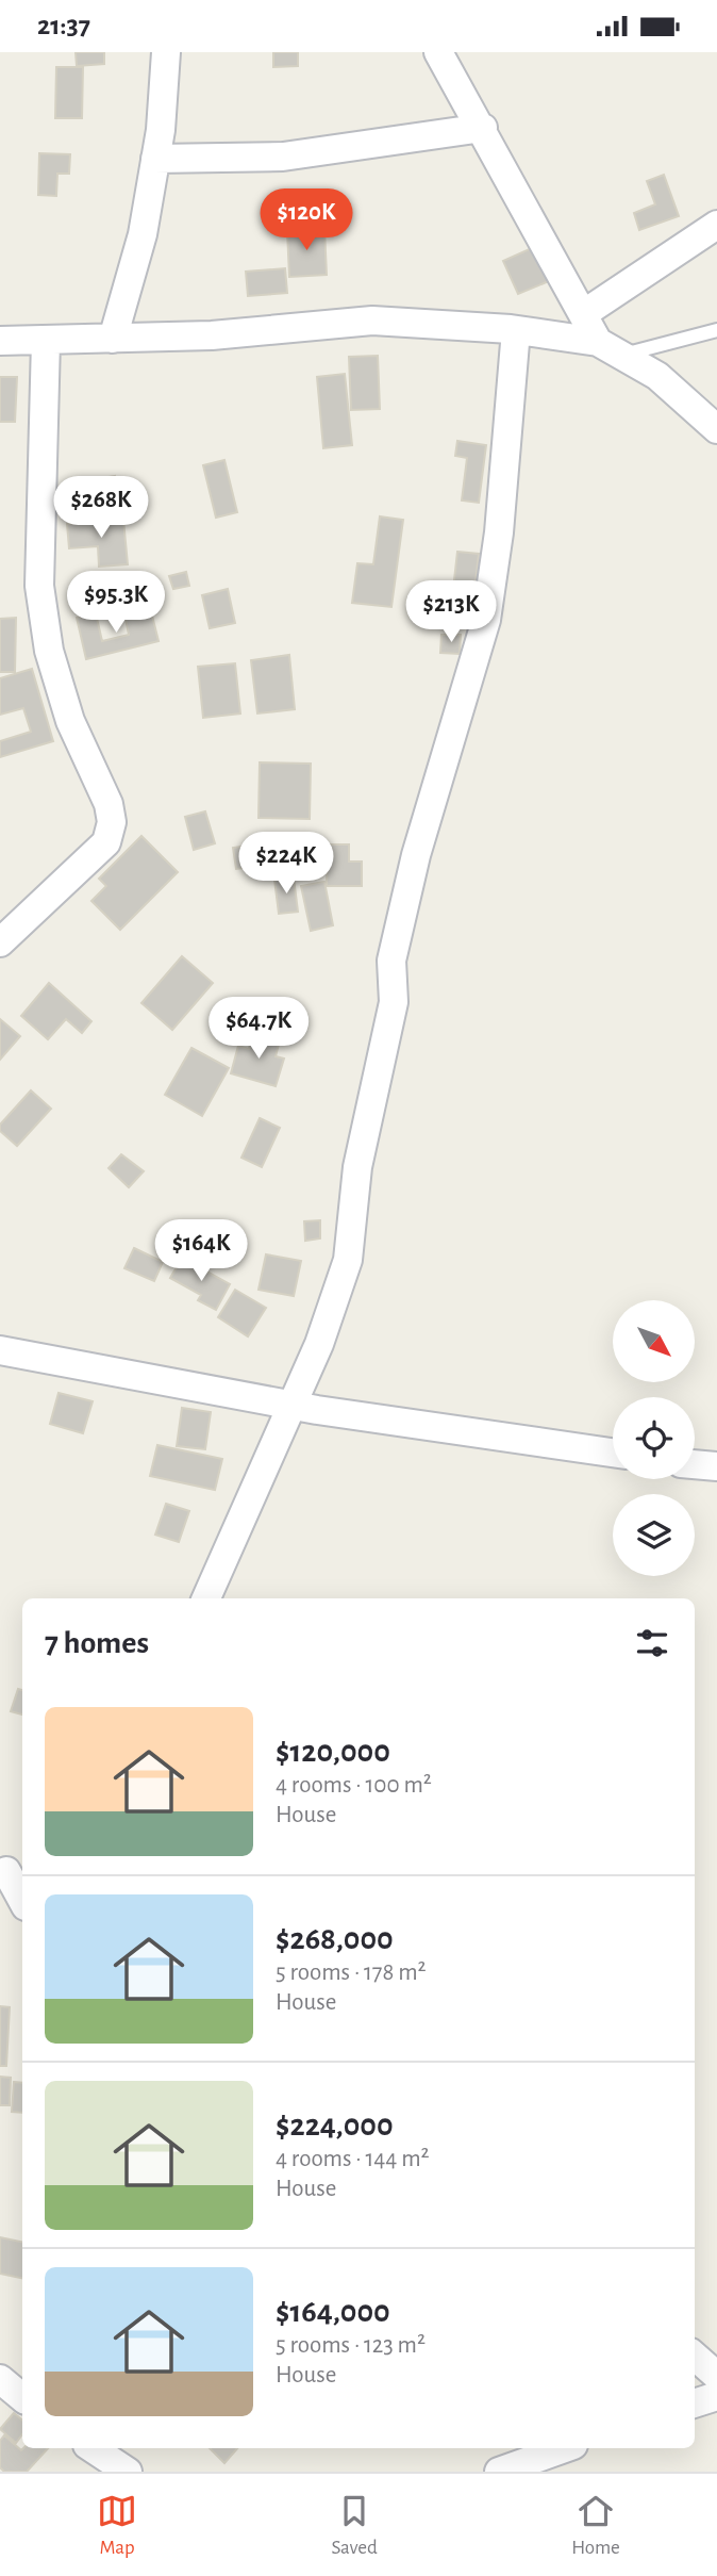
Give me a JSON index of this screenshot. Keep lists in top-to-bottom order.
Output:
{
  "north": "bottom right",
  "page": {
    "status": "21:37",
    "price": [
      "$120K",
      "$268K",
      "$95.3K",
      "$213K",
      "$224K",
      "$64.7K",
      "$164K"
    ],
    "heading": "7 homes",
    "list": [
      {
        "name": "$120,000",
        "note": "4 rooms · 100 m² · House"
      },
      {
        "name": "$268,000",
        "note": "5 rooms · 178 m² · House"
      },
      {
        "name": "$224,000",
        "note": "4 rooms · 144 m² · House"
      },
      {
        "name": "$164,000",
        "note": "5 rooms · 123 m² · House"
      }
    ],
    "tabs": ["Map", "Saved", "Home"]
  }
}
